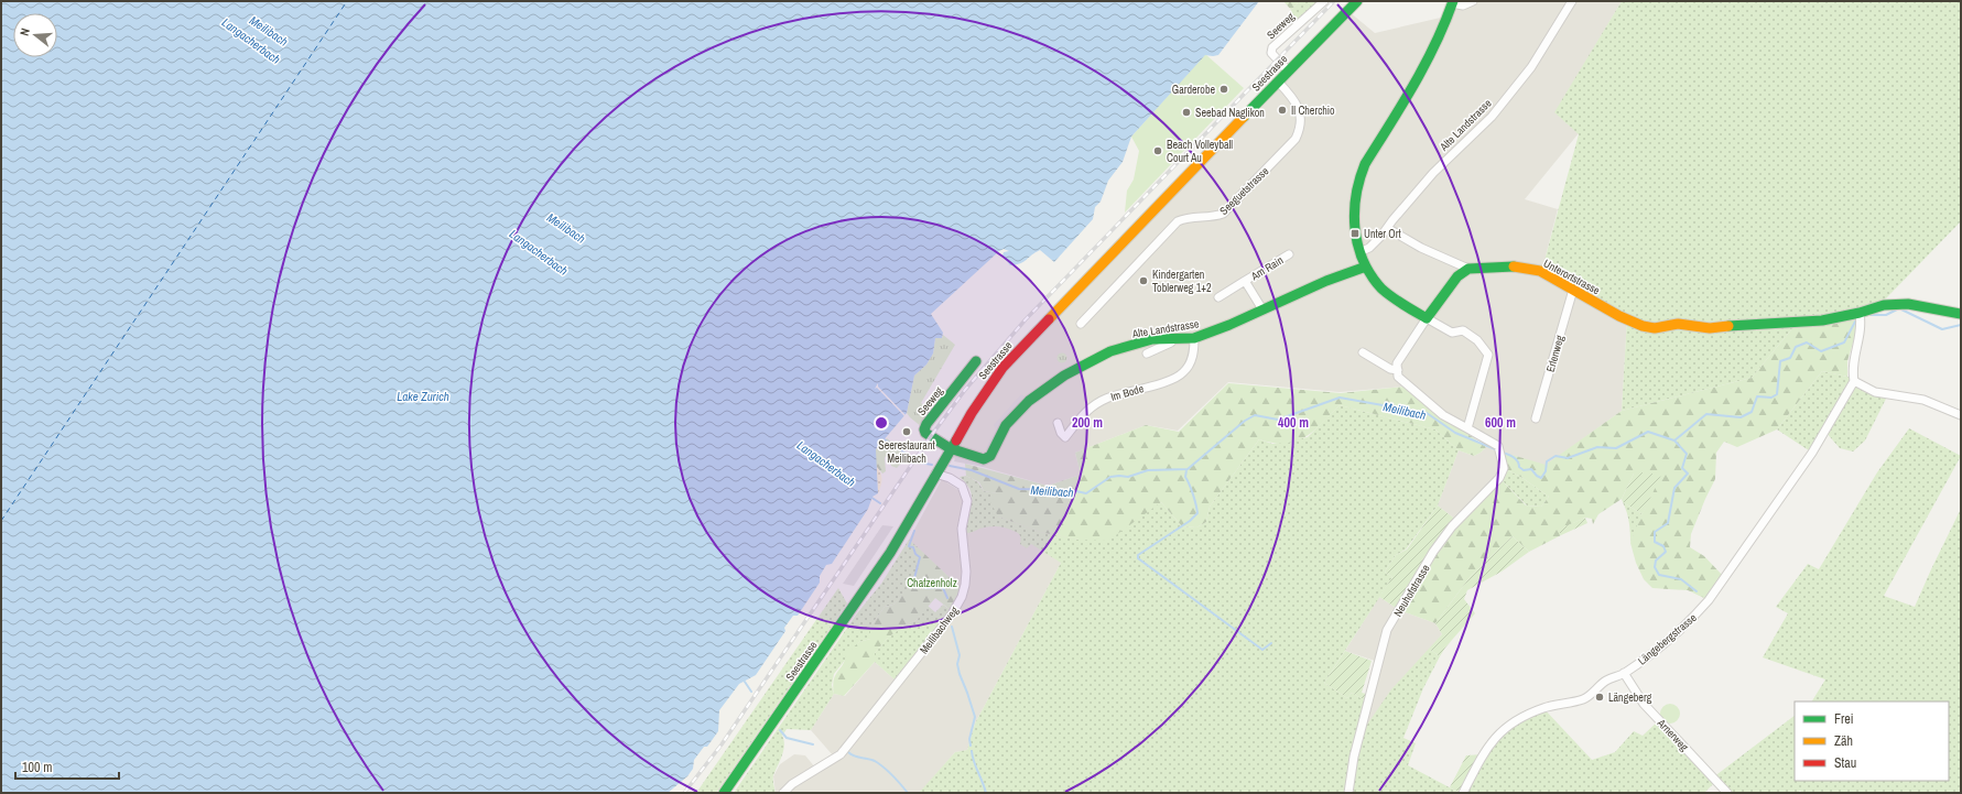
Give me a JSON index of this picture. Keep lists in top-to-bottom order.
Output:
{
  "streets": {
    "street": [
      "Seeweg",
      "Seestrasse",
      "Alte Landstrasse",
      "Seeguetstrasse",
      "Am Rain",
      "Unterortstrasse",
      "Erlenweg",
      "Im Bode",
      "Neuhofstrasse",
      "Meilibachweg",
      "Längebergstrasse",
      "Arnerweg"
    ]
  },
  "crossings": [
    ["Seeweg", "Seestrasse"],
    ["Seeweg", "Alte Landstrasse"],
    ["Seestrasse", "Alte Landstrasse"],
    ["Seestrasse", "Seeguetstrasse"],
    ["Seestrasse", "Meilibachweg"],
    ["Alte Landstrasse", "Am Rain"],
    ["Alte Landstrasse", "Im Bode"],
    ["Unterortstrasse", "Erlenweg"],
    ["Längebergstrasse", "Arnerweg"]
  ],
  "water": ["Meilibach", "Langacherbach", "Lake Zurich"],
  "parks": ["Chatzenholz"],
  "places": {
    "other": [
      "Garderobe",
      "Il Cherchio",
      "Seebad Naglikon",
      "Beach Volleyball Court Au",
      "Kindergarten Toblerweg 1+2",
      "Seerestaurant Meilibach",
      "Längeberg"
    ],
    "transit": ["Unter Ort"]
  },
  "legend": ["Frei", "Zäh", "Stau"],
  "scale_bar": "100 m",
  "north": "left",
  "rings": ["200 m", "400 m", "600 m"]
}
